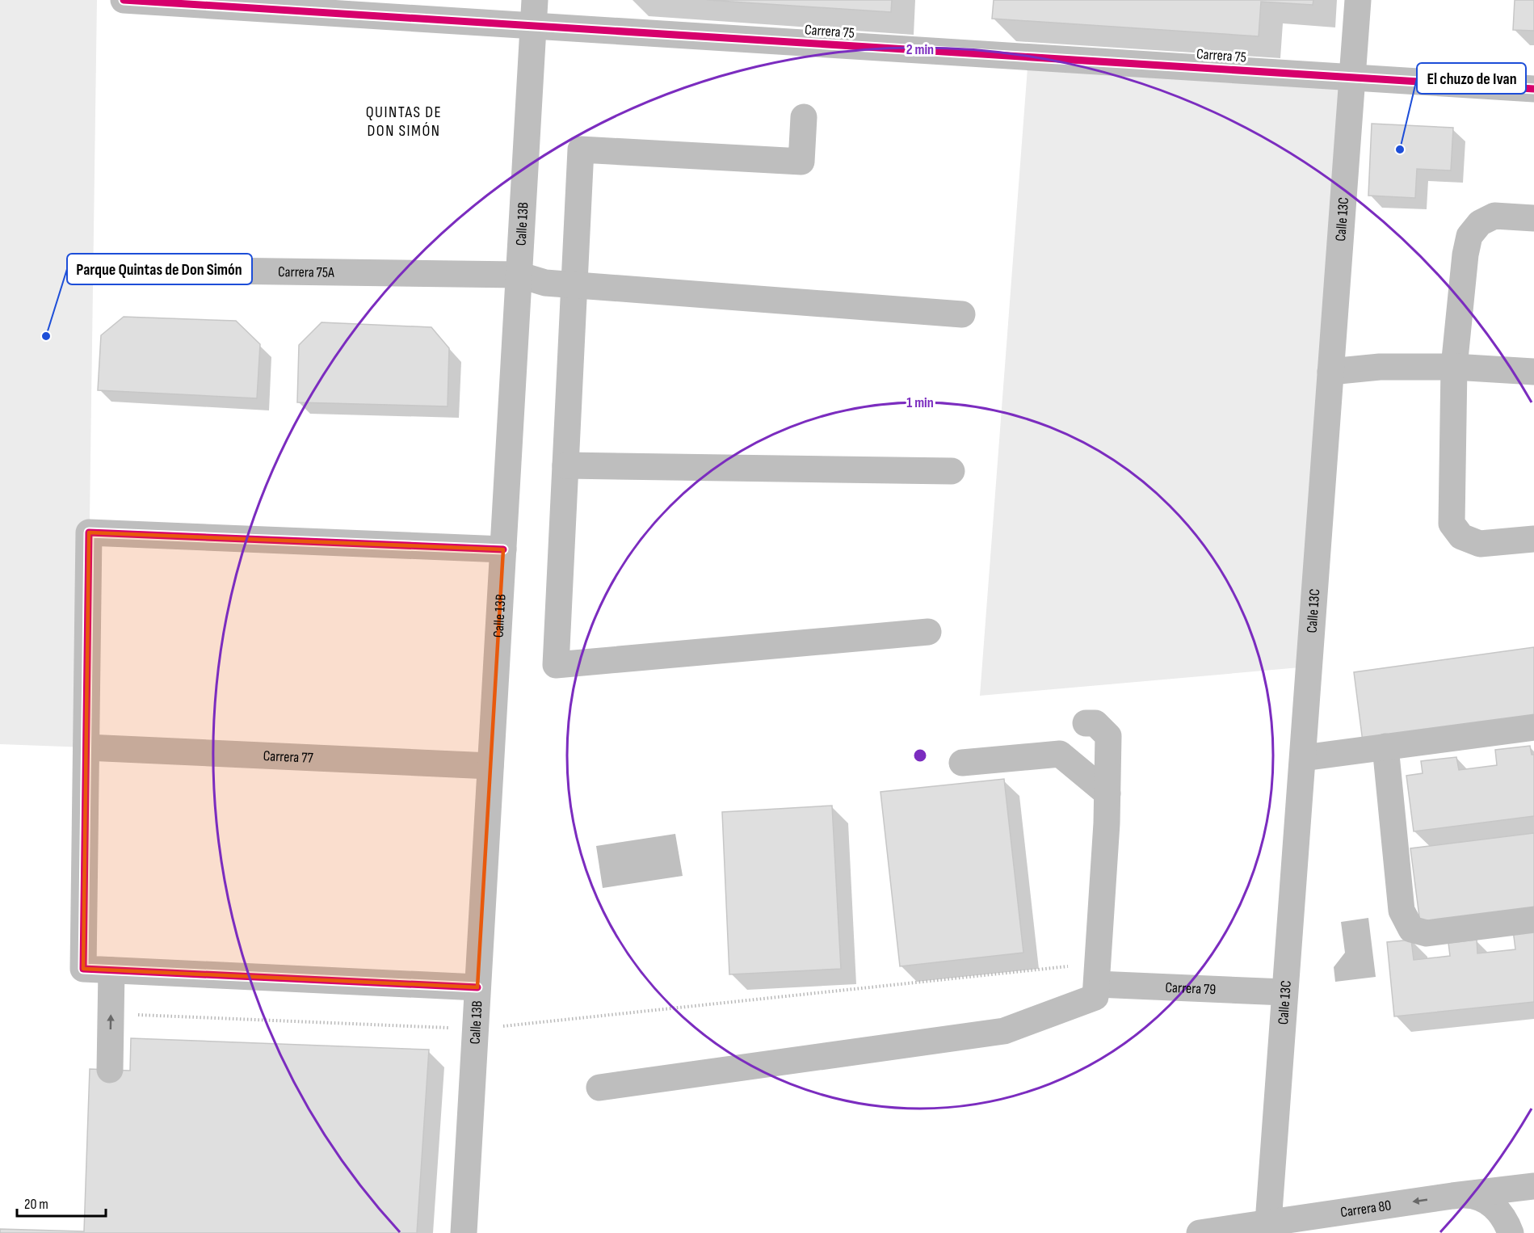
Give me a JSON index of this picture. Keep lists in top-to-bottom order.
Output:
{
  "streets": {
    "street": [
      "Carrera 75",
      "Calle 13C",
      "Calle 13B",
      "Carrera 75A",
      "Carrera 77",
      "Carrera 79",
      "Carrera 80"
    ]
  },
  "crossings": [
    ["Carrera 75", "Calle 13C"],
    ["Carrera 75", "Calle 13B"],
    ["Calle 13C", "Carrera 79"],
    ["Calle 13C", "Carrera 80"],
    ["Calle 13B", "Carrera 75A"],
    ["Calle 13B", "Carrera 77"]
  ],
  "one_way": ["Carrera 80"],
  "districts": ["QUINTAS DE DON SIMÓN"],
  "places": ["El chuzo de Ivan", "Parque Quintas de Don Simón"],
  "scale_bar": "20 m",
  "rings": ["2 min", "1 min"]
}
